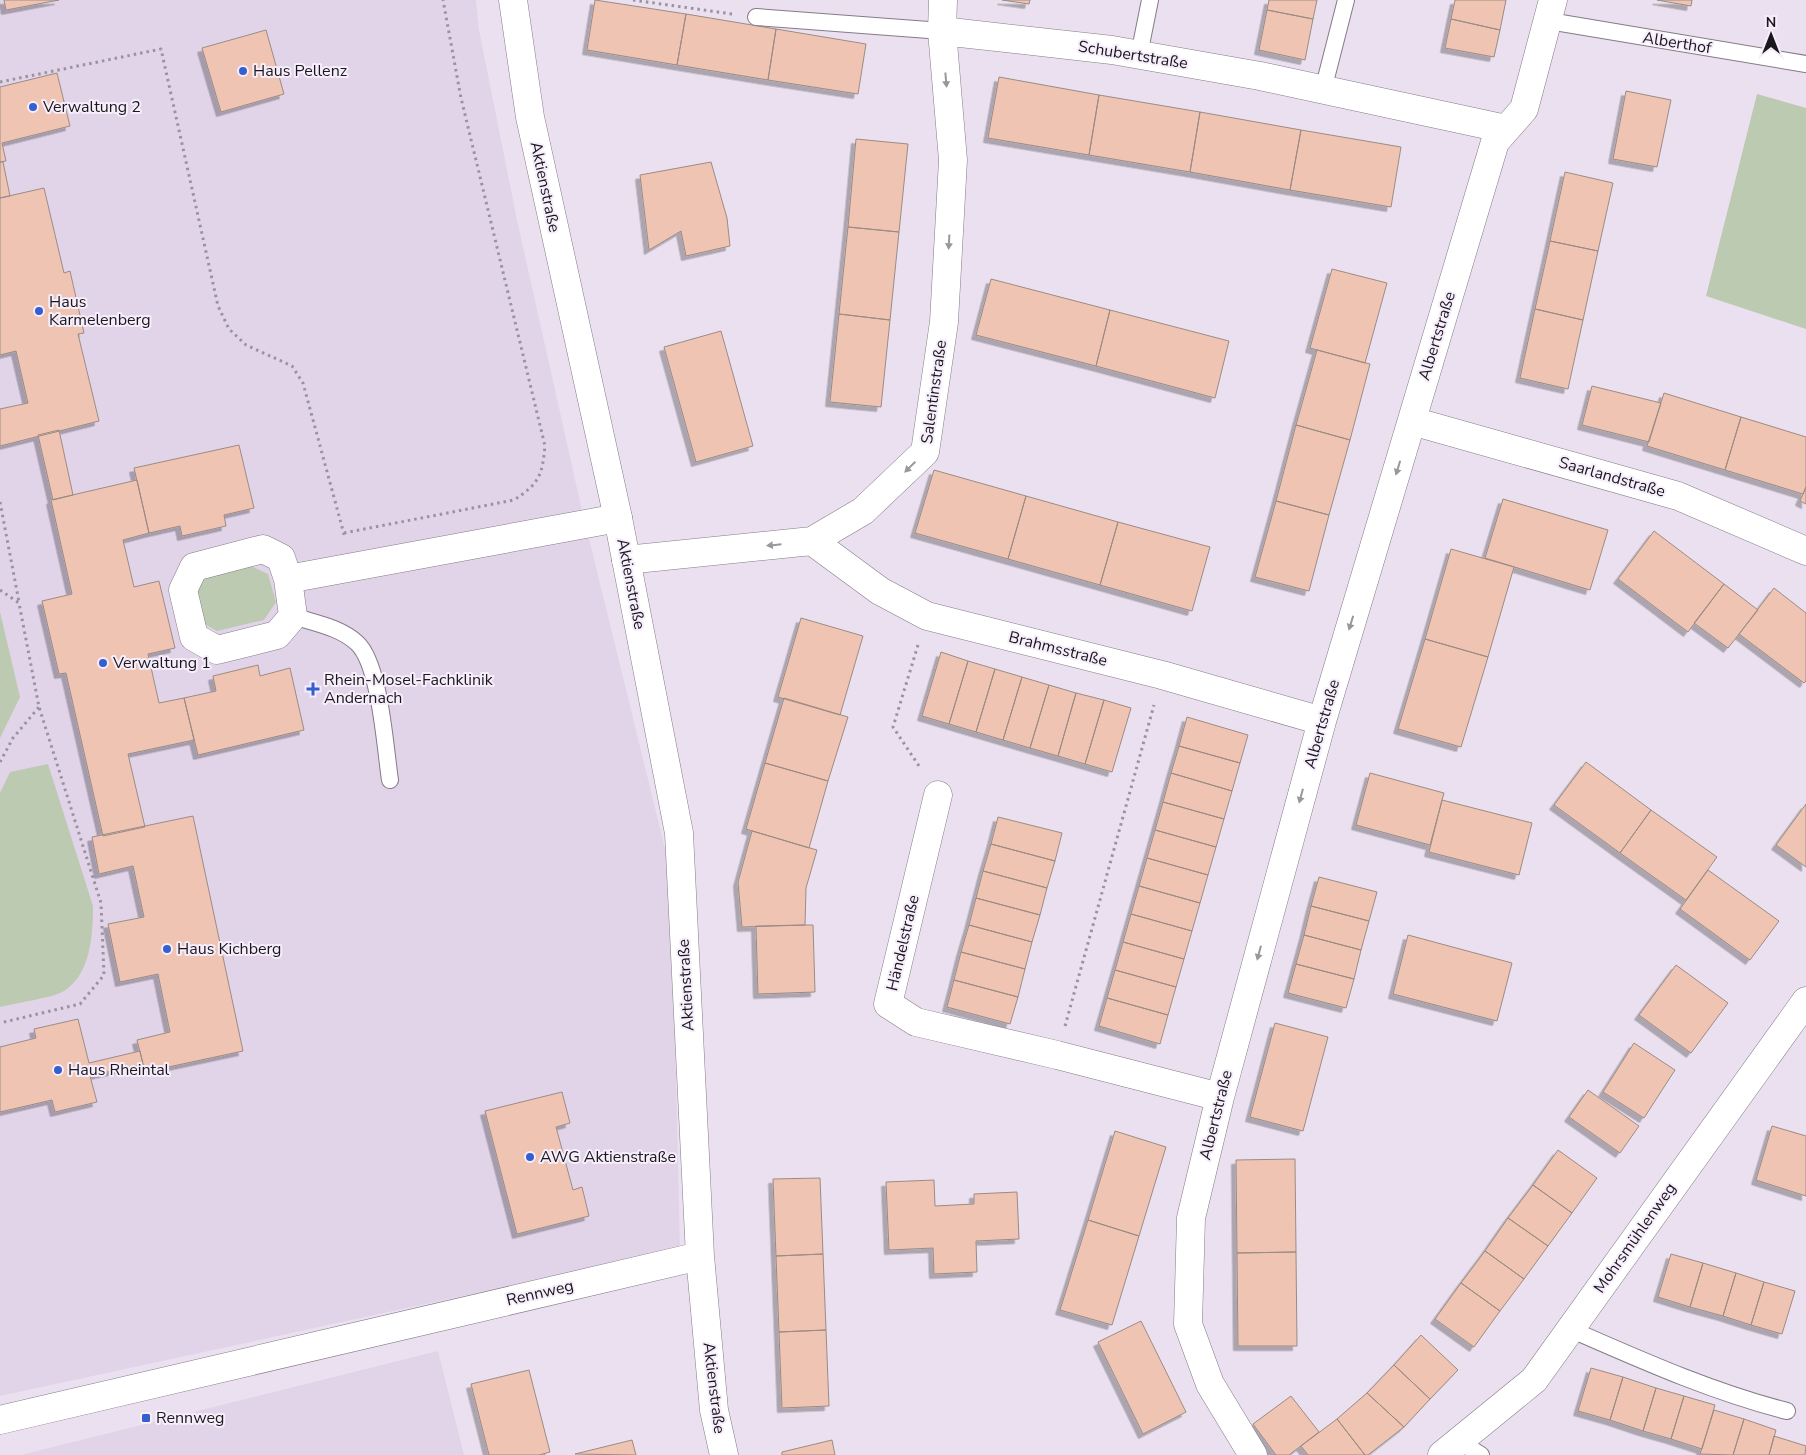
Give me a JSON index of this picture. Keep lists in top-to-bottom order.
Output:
{
  "streets": {
    "street": [
      "Schubertstraße",
      "Aktienstraße",
      "Albertstraße",
      "Salentinstraße",
      "Saarlandstraße",
      "Brahmsstraße",
      "Händelstraße",
      "Mohrsmühlenweg",
      "Rennweg"
    ],
    "lane": ["Alberthof"]
  },
  "crossings": [
    ["Alberthof", "Albertstraße"],
    ["Schubertstraße", "Albertstraße"],
    ["Schubertstraße", "Salentinstraße"],
    ["Aktienstraße", "Salentinstraße"],
    ["Aktienstraße", "Rennweg"],
    ["Albertstraße", "Saarlandstraße"],
    ["Albertstraße", "Brahmsstraße"],
    ["Albertstraße", "Händelstraße"],
    ["Salentinstraße", "Brahmsstraße"]
  ],
  "one_way": ["Albertstraße", "Salentinstraße"],
  "places": {
    "other": [
      "Haus Pellenz",
      "Verwaltung 2",
      "Haus Karmelenberg",
      "Verwaltung 1",
      "Haus Kichberg",
      "Haus Rheintal",
      "AWG Aktienstraße"
    ],
    "health": ["Rhein-Mosel-Fachklinik Andernach"],
    "transit": ["Rennweg"]
  },
  "north": "top"
}
